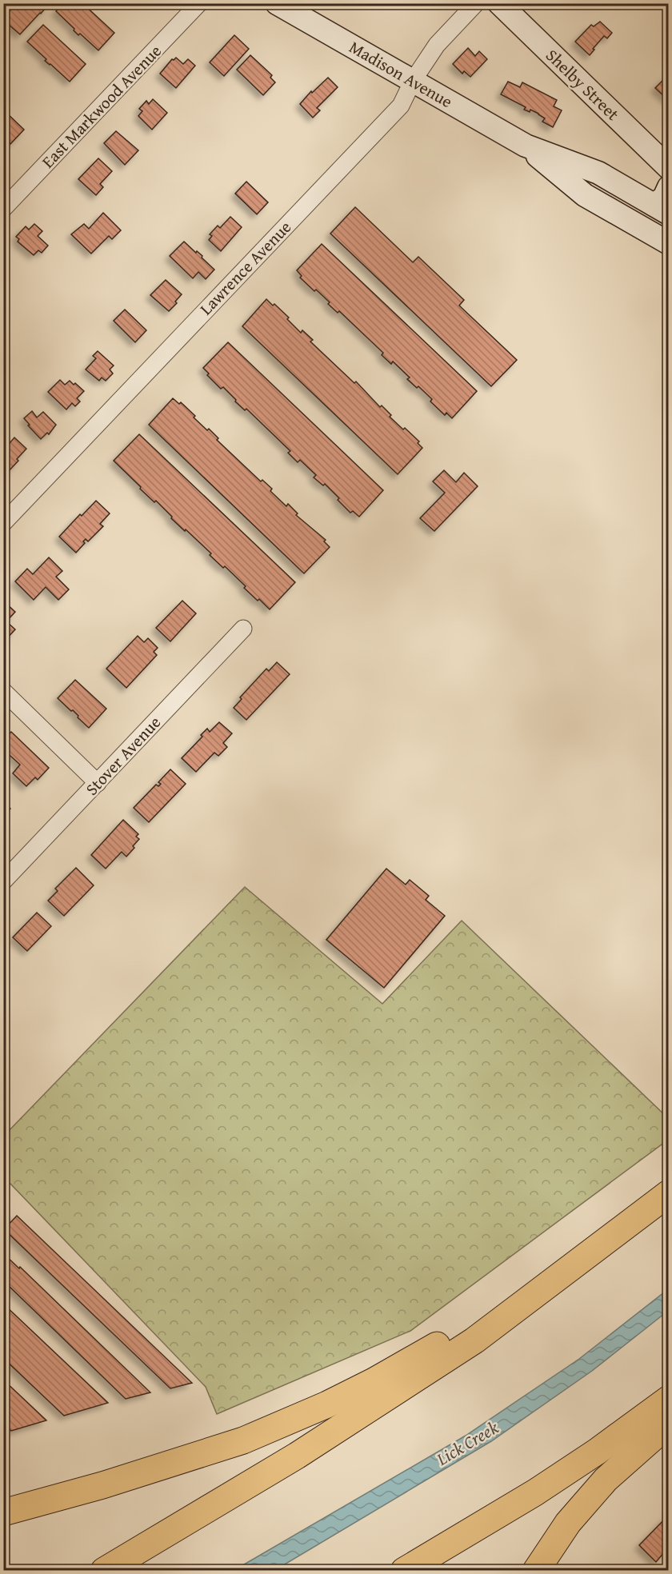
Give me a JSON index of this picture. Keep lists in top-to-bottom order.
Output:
{
  "streets": {
    "main road": ["Madison Avenue", "Shelby Street"],
    "street": ["East Markwood Avenue", "Lawrence Avenue", "Stover Avenue"]
  },
  "crossings": [
    ["Madison Avenue", "Lawrence Avenue"]
  ],
  "water": ["Lick Creek"]
}
